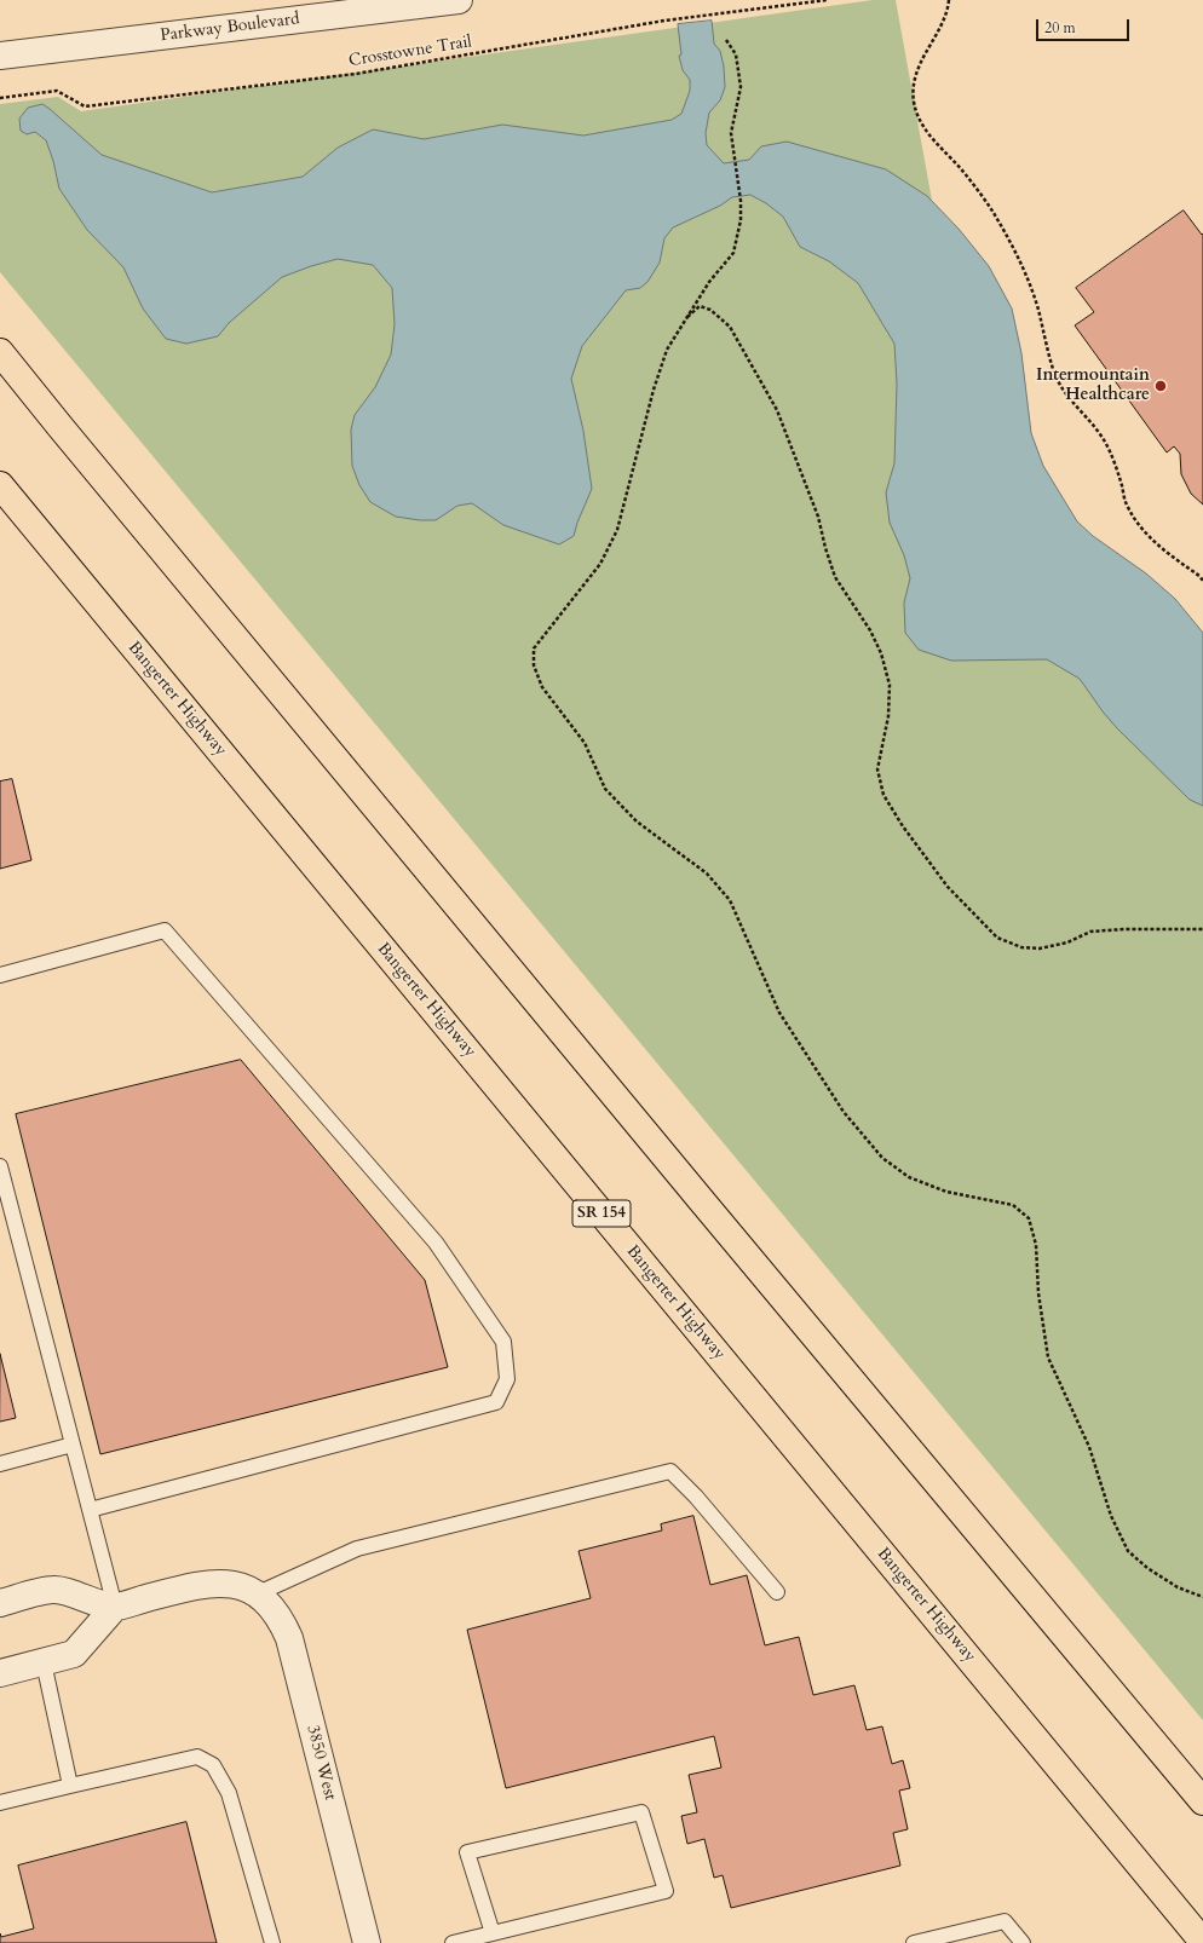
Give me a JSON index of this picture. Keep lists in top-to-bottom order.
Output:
{
  "streets": {
    "highway": ["Bangerter Highway", "SR 154"],
    "street": ["Parkway Boulevard", "3850 West"],
    "path": ["Crosstowne Trail"]
  },
  "places": ["Intermountain Healthcare"],
  "scale_bar": "20 m"
}
